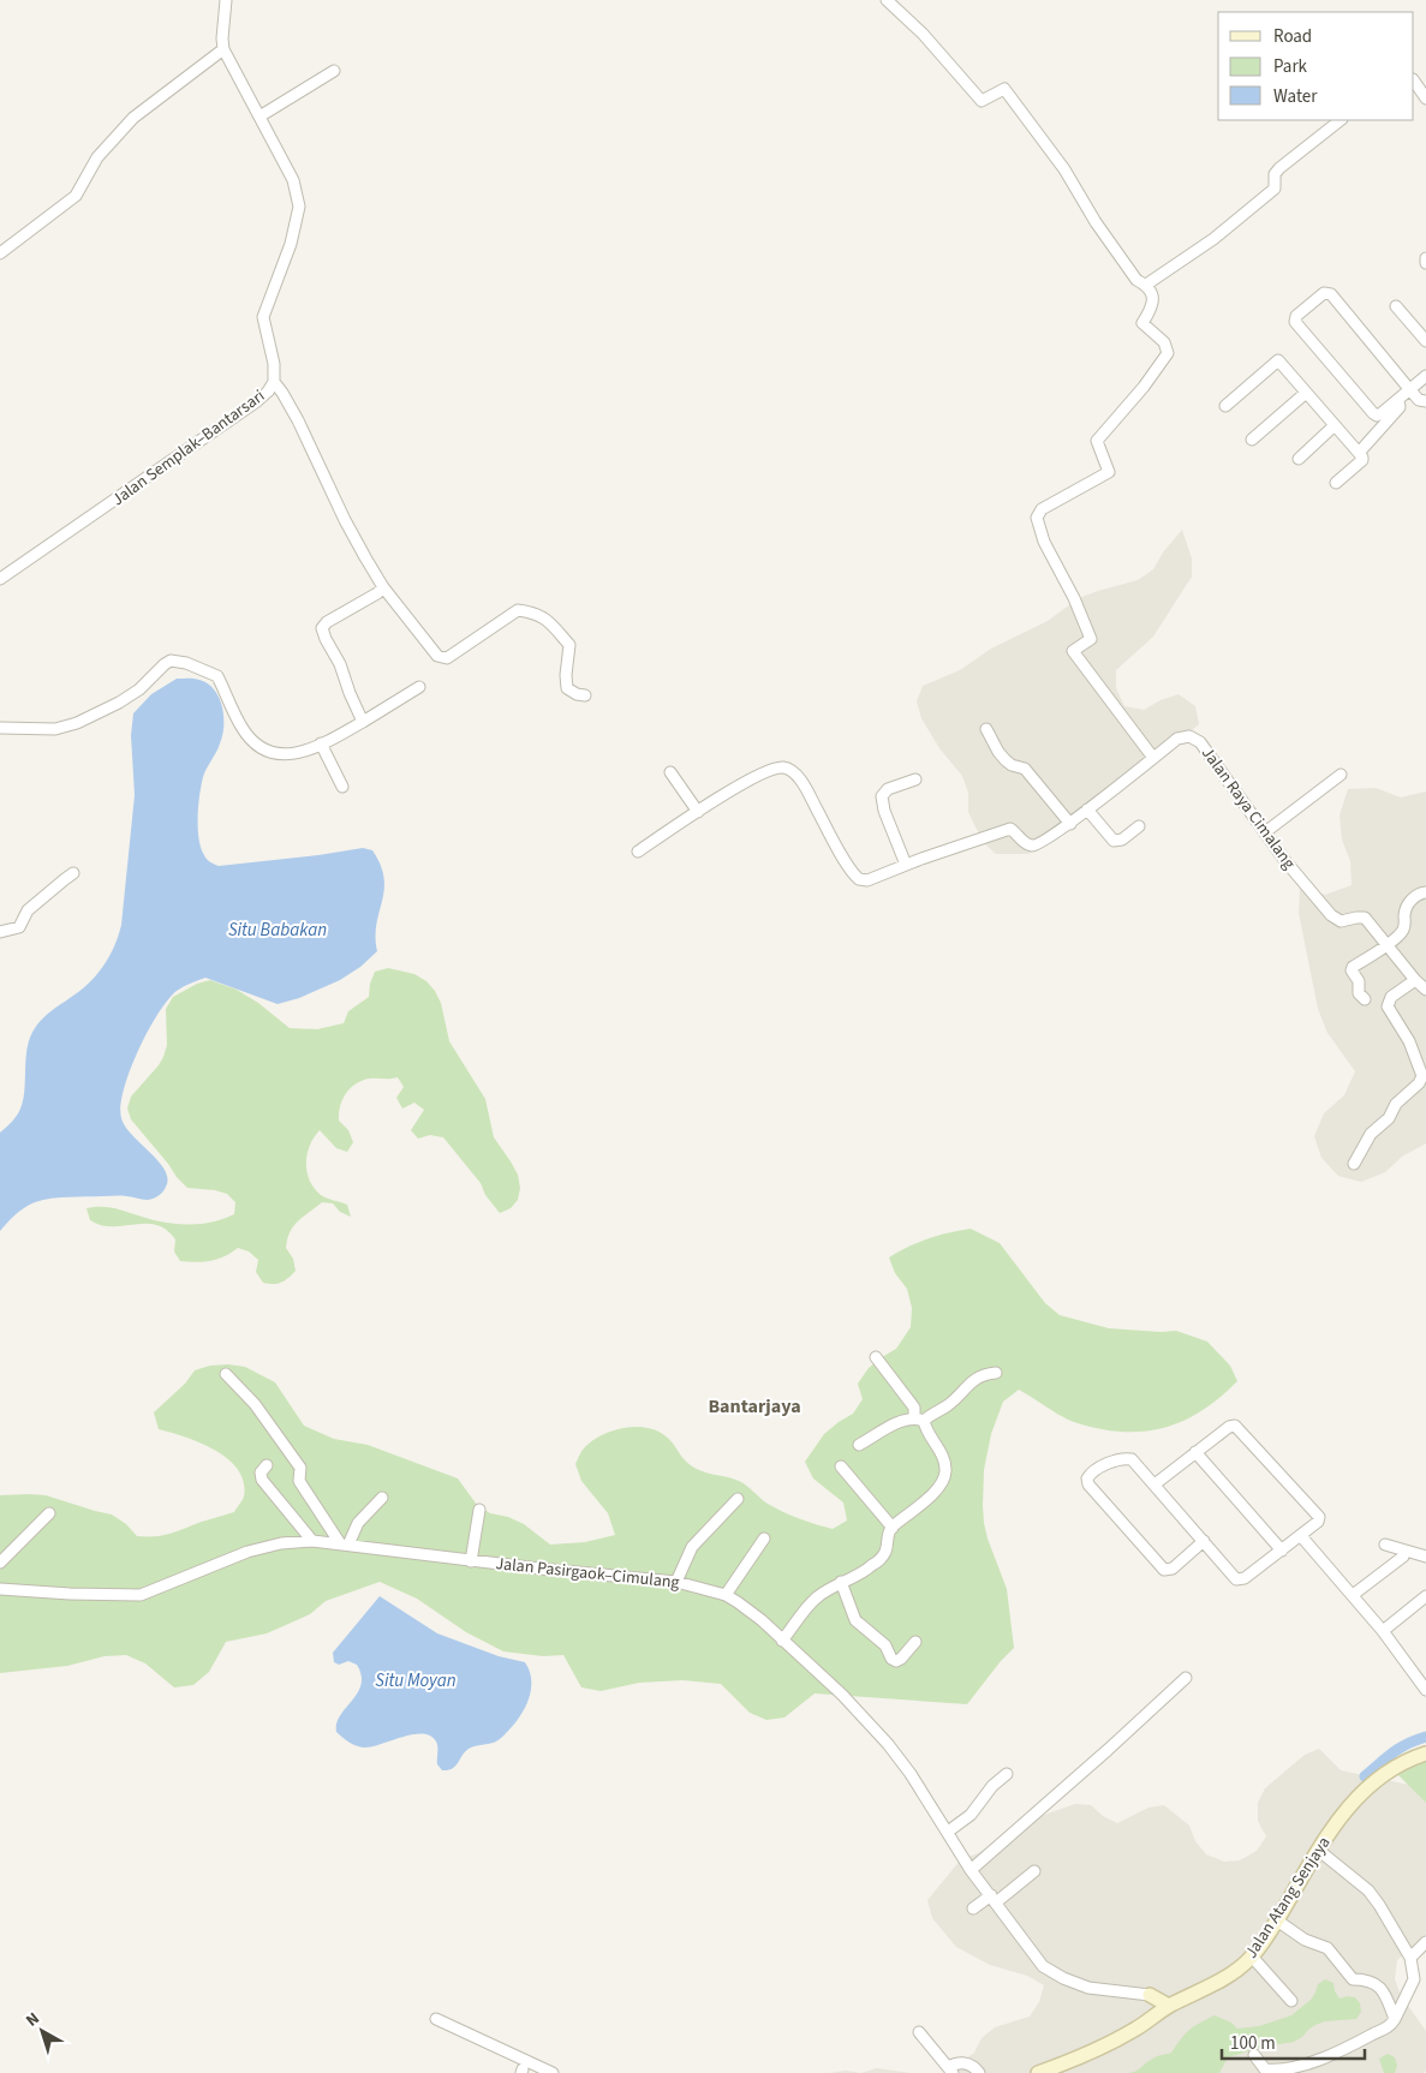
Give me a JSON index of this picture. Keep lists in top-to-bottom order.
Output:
{
  "streets": {
    "main road": ["Jalan Atang Senjaya"],
    "street": ["Jalan Semplak–Bantarsari", "Jalan Raya Cimalang", "Jalan Pasirgaok–Cimulang"]
  },
  "crossings": [
    ["Jalan Pasirgaok–Cimulang", "Jalan Atang Senjaya"]
  ],
  "districts": ["Bantarjaya"],
  "water": ["Situ Babakan", "Situ Moyan"],
  "legend": ["Road", "Park", "Water"],
  "scale_bar": "100 m",
  "north": "top left"
}
